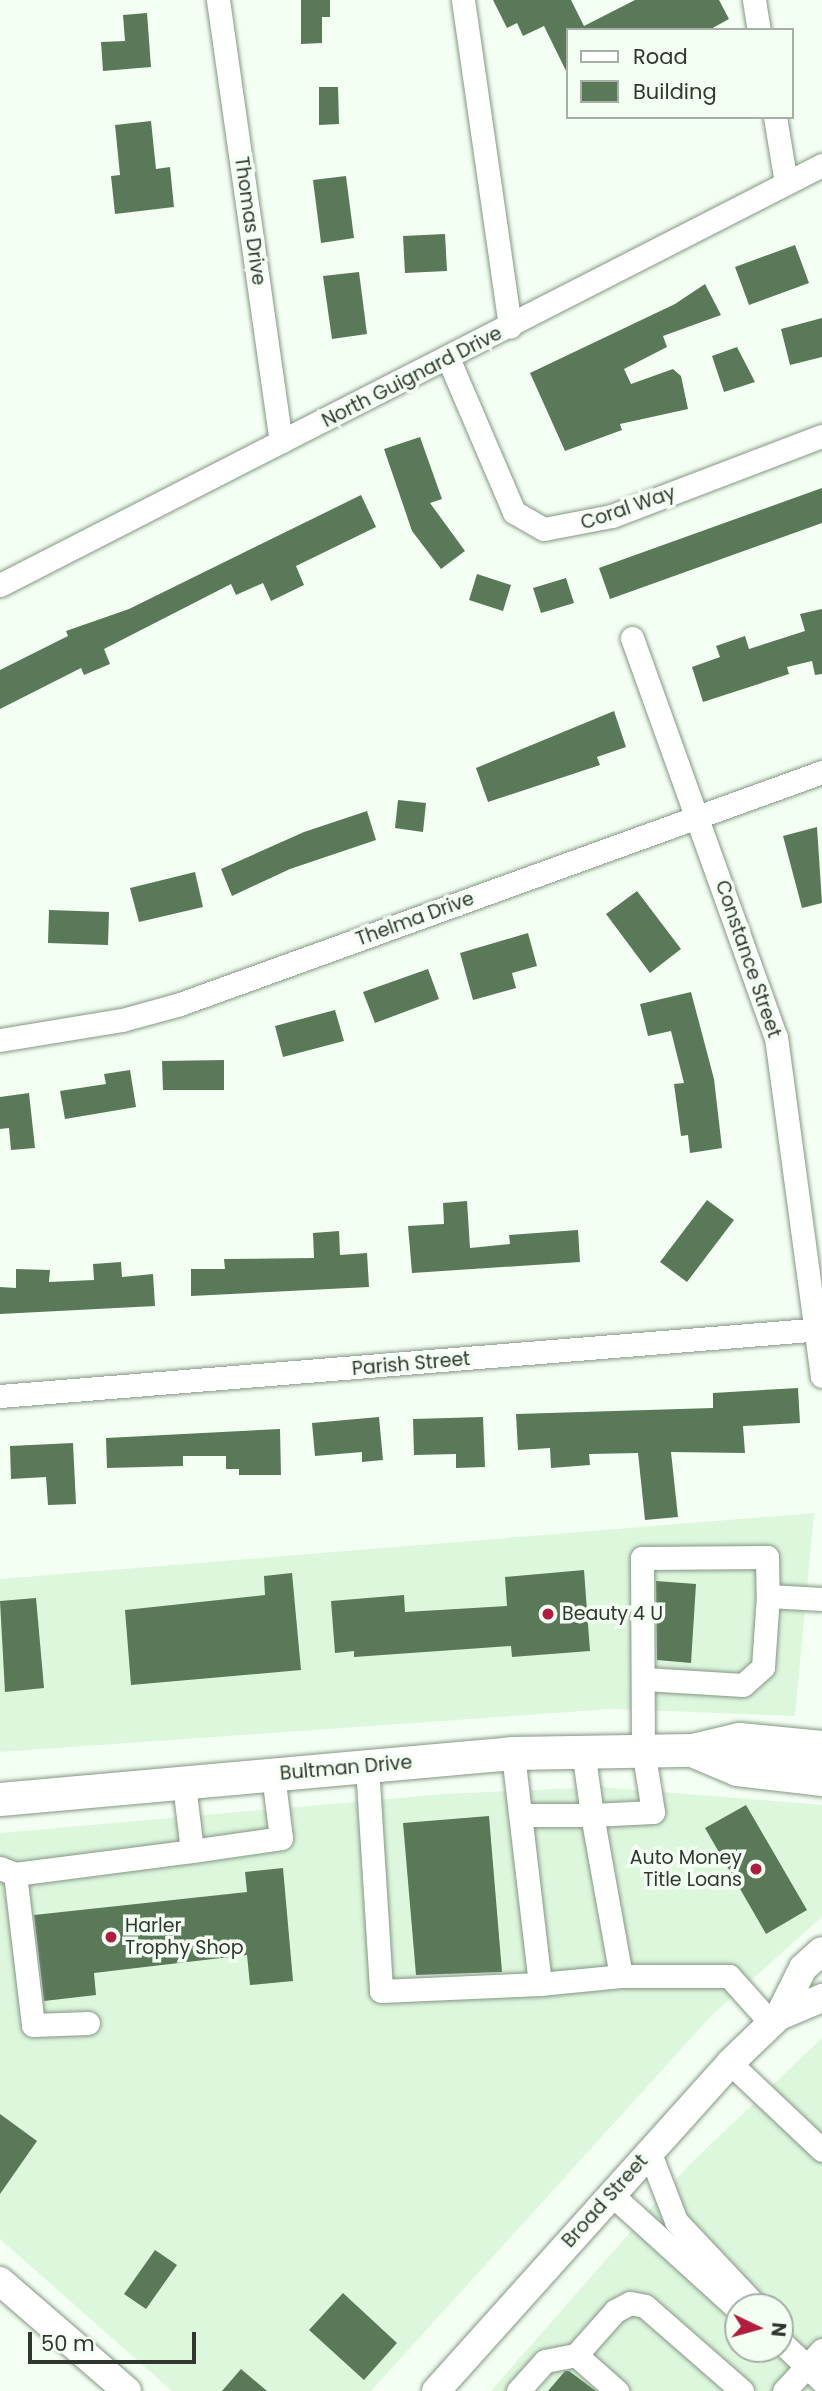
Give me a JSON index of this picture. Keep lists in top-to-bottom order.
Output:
{
  "streets": {
    "highway": ["Bultman Drive"],
    "main road": ["Broad Street"],
    "street": [
      "Thomas Drive",
      "North Guignard Drive",
      "Coral Way",
      "Thelma Drive",
      "Constance Street",
      "Parish Street"
    ]
  },
  "crossings": [
    ["Thomas Drive", "North Guignard Drive"],
    ["North Guignard Drive", "Coral Way"],
    ["Thelma Drive", "Constance Street"],
    ["Constance Street", "Parish Street"]
  ],
  "places": ["Beauty 4 U", "Auto Money Title Loans", "Harler Trophy Shop"],
  "legend": ["Road", "Building"],
  "scale_bar": "50 m",
  "north": "right"
}
